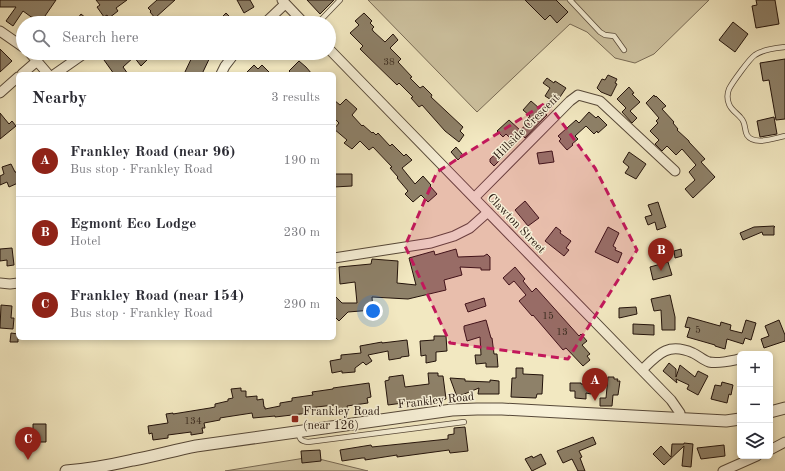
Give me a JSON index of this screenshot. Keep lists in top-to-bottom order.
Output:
{
  "streets": {
    "street": ["Hillside Crescent", "Clawton Street", "Frankley Road"]
  },
  "crossings": [
    ["Hillside Crescent", "Clawton Street"],
    ["Clawton Street", "Frankley Road"]
  ],
  "places": {
    "transit": ["Frankley Road (near 126)"]
  },
  "house_numbers": [
    "38",
    "15",
    "5",
    "13",
    "134"
  ],
  "page": {
    "search": "Search here",
    "heading": ["Nearby", "3 results"],
    "list": [
      {
        "mark": "A",
        "name": "Frankley Road (near 96)",
        "note": "Bus stop · Frankley Road",
        "value": "190 m"
      },
      {
        "mark": "B",
        "name": "Egmont Eco Lodge",
        "note": "Hotel",
        "value": "230 m"
      },
      {
        "mark": "C",
        "name": "Frankley Road (near 154)",
        "note": "Bus stop · Frankley Road",
        "value": "290 m"
      }
    ],
    "pins": ["B", "A", "C"],
    "map_buttons": ["+", "−"]
  }
}
